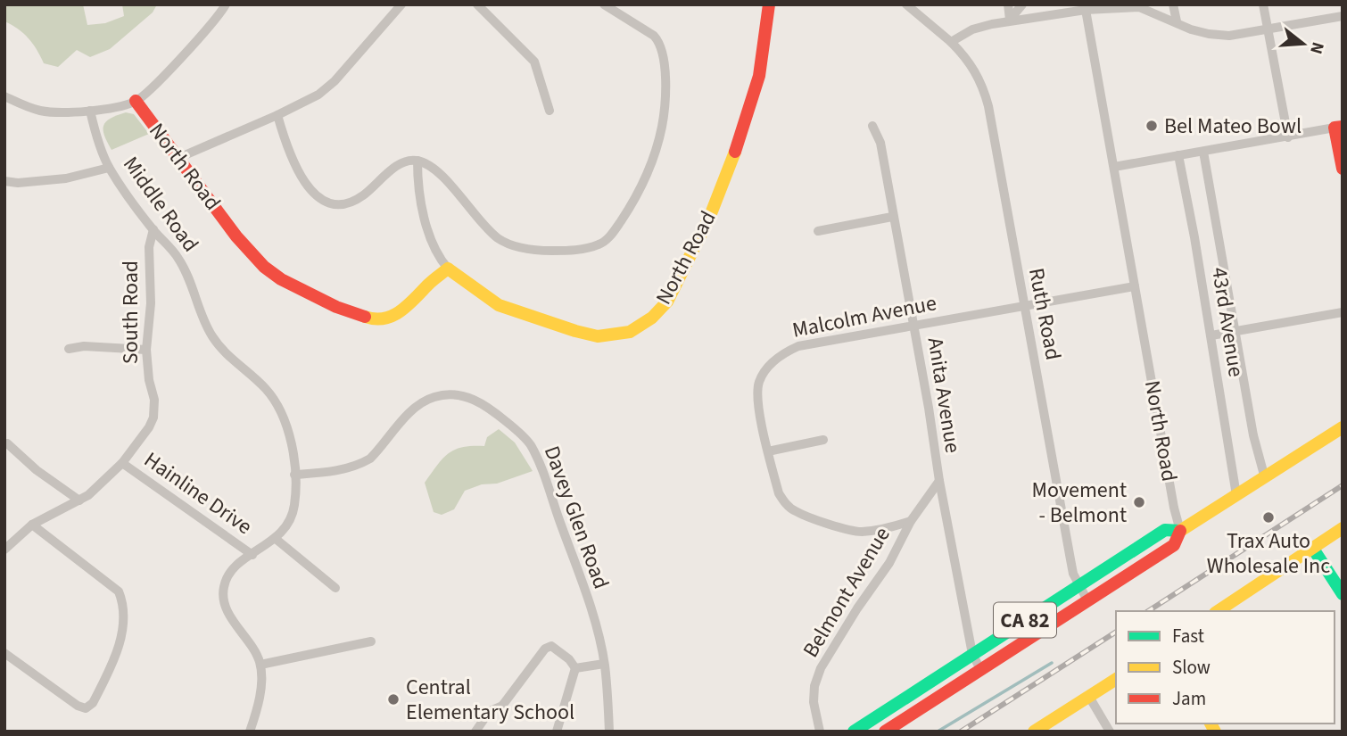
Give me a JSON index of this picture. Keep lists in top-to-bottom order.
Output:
{
  "streets": {
    "street": [
      "North Road",
      "Middle Road",
      "South Road",
      "Ruth Road",
      "Malcolm Avenue",
      "43rd Avenue",
      "Anita Avenue",
      "Hainline Drive",
      "Davey Glen Road",
      "Belmont Avenue",
      "CA 82"
    ]
  },
  "crossings": [
    ["North Road", "Malcolm Avenue"],
    ["North Road", "CA 82"],
    ["Middle Road", "South Road"],
    ["Middle Road", "Hainline Drive"],
    ["Middle Road", "Davey Glen Road"],
    ["South Road", "Hainline Drive"],
    ["Ruth Road", "Malcolm Avenue"],
    ["Ruth Road", "CA 82"],
    ["Malcolm Avenue", "Anita Avenue"],
    ["Malcolm Avenue", "Belmont Avenue"],
    ["43rd Avenue", "CA 82"],
    ["Anita Avenue", "Belmont Avenue"],
    ["Anita Avenue", "CA 82"]
  ],
  "places": [
    "Bel Mateo Bowl",
    "Movement - Belmont",
    "Trax Auto Wholesale Inc",
    "Central Elementary School"
  ],
  "legend": ["Fast", "Slow", "Jam"],
  "north": "right"
}
